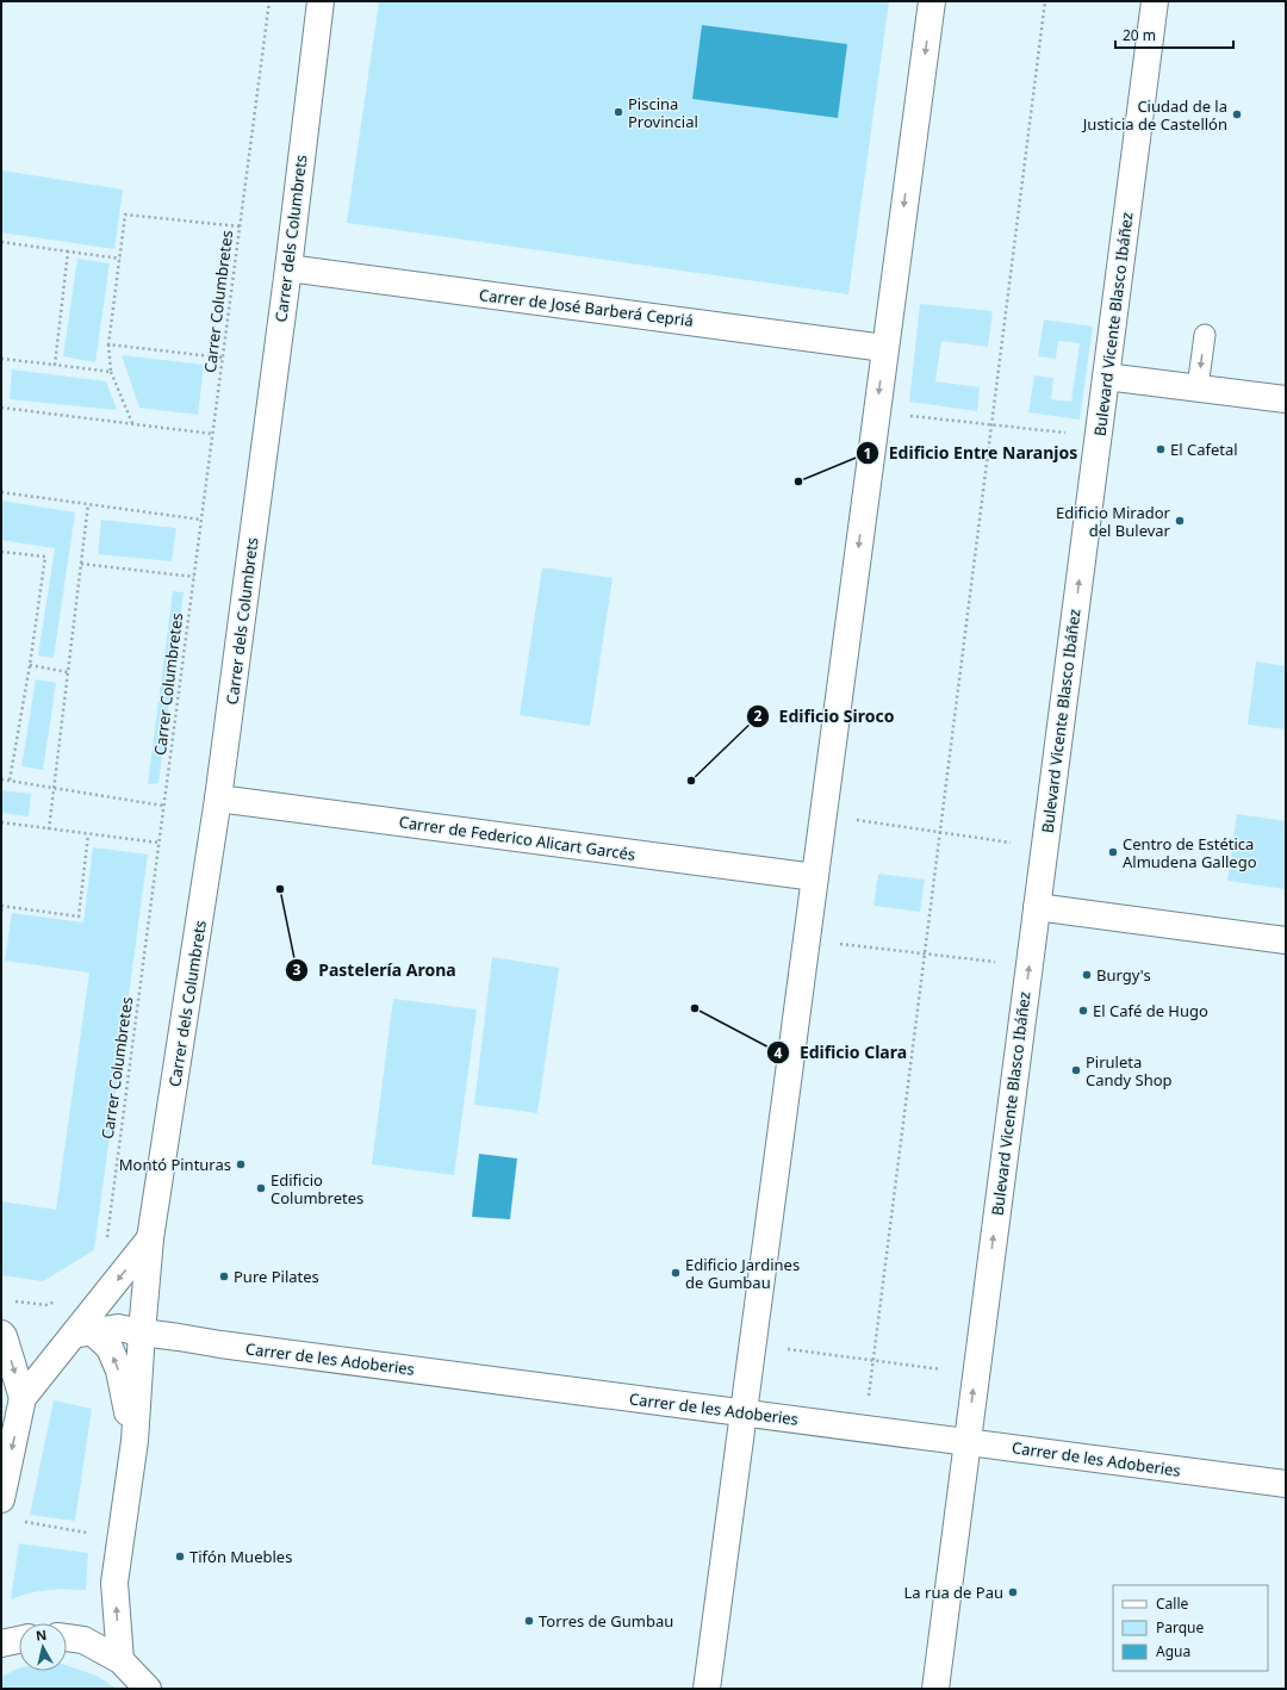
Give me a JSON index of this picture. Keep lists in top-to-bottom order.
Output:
{
  "streets": {
    "street": [
      "Carrer dels Columbrets",
      "Carrer de José Barberá Cepriá",
      "Bulevard Vicente Blasco Ibáñez",
      "Carrer de Federico Alicart Garcés",
      "Carrer de les Adoberies"
    ],
    "path": ["Carrer Columbretes"]
  },
  "crossings": [
    ["Carrer dels Columbrets", "Carrer de José Barberá Cepriá"],
    ["Carrer dels Columbrets", "Carrer de Federico Alicart Garcés"],
    ["Carrer dels Columbrets", "Carrer de les Adoberies"],
    ["Bulevard Vicente Blasco Ibáñez", "Carrer de les Adoberies"]
  ],
  "places": [
    "Piscina Provincial",
    "Ciudad de la Justicia de Castellón",
    "El Cafetal",
    "Edificio Entre Naranjos",
    "Edificio Mirador del Bulevar",
    "Edificio Siroco",
    "Centro de Estética Almudena Gallego",
    "Pastelería Arona",
    "Burgy's",
    "Edificio Clara",
    "El Café de Hugo",
    "Piruleta Candy Shop",
    "Montó Pinturas",
    "Edificio Columbretes",
    "Edificio Jardines de Gumbau",
    "Pure Pilates",
    "Tifón Muebles",
    "La rua de Pau",
    "Torres de Gumbau"
  ],
  "legend": ["Calle", "Parque", "Agua"],
  "scale_bar": "20 m",
  "north": "top"
}
